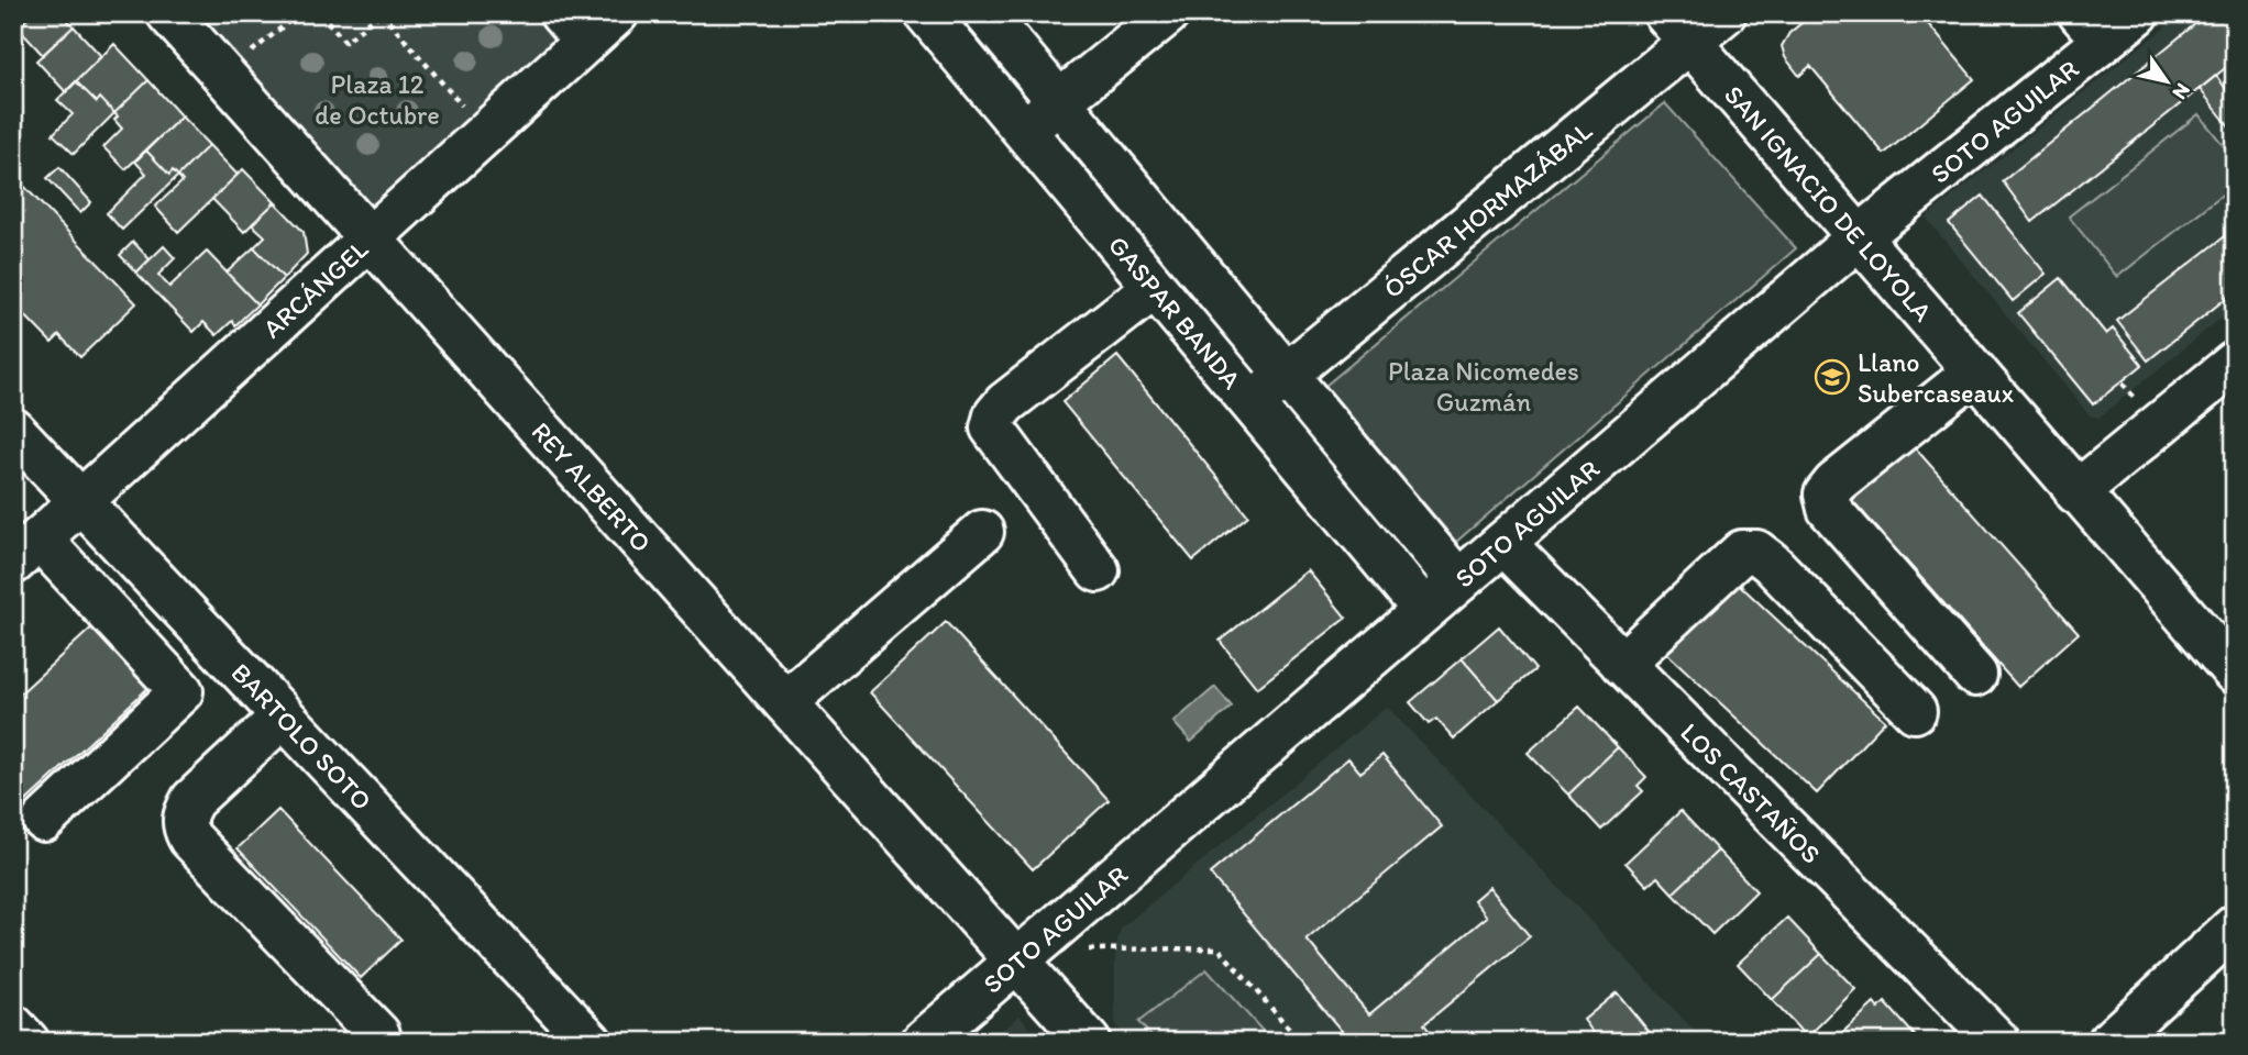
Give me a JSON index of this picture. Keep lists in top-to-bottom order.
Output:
{
  "streets": {
    "street": [
      "SOTO AGUILAR",
      "SAN IGNACIO DE LOYOLA",
      "ÓSCAR HORMAZÁBAL",
      "ARCÁNGEL",
      "GASPAR BANDA",
      "REY ALBERTO",
      "BARTOLO SOTO",
      "LOS CASTAÑOS"
    ]
  },
  "crossings": [
    ["SOTO AGUILAR", "SAN IGNACIO DE LOYOLA"],
    ["SOTO AGUILAR", "GASPAR BANDA"],
    ["SOTO AGUILAR", "REY ALBERTO"],
    ["SOTO AGUILAR", "LOS CASTAÑOS"],
    ["SAN IGNACIO DE LOYOLA", "ÓSCAR HORMAZÁBAL"],
    ["ÓSCAR HORMAZÁBAL", "GASPAR BANDA"],
    ["ARCÁNGEL", "REY ALBERTO"],
    ["ARCÁNGEL", "BARTOLO SOTO"]
  ],
  "parks": ["Plaza 12 de Octubre", "Plaza Nicomedes Guzmán"],
  "places": {
    "school or university": ["Llano Subercaseaux"]
  },
  "north": "bottom right"
}
